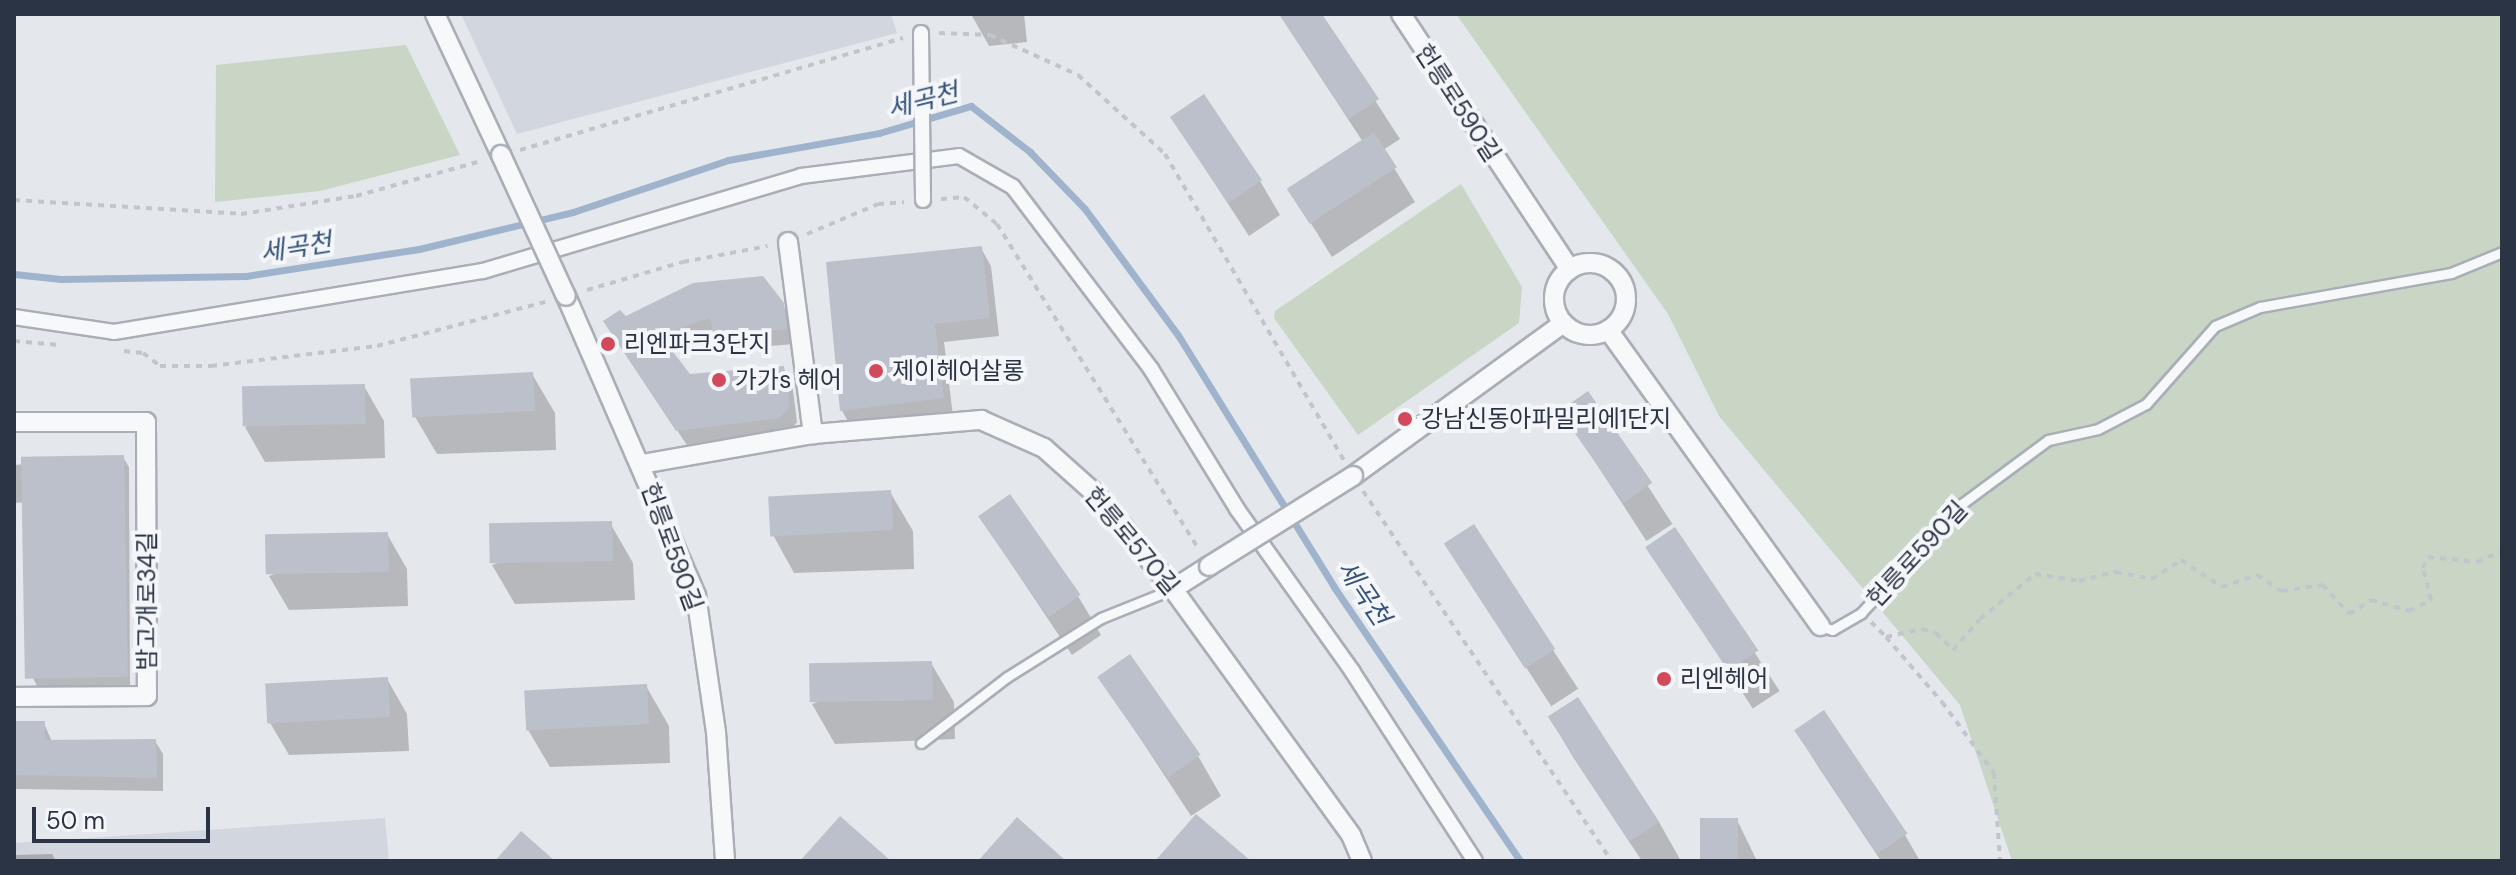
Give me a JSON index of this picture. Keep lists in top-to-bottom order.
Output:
{
  "streets": {
    "street": ["헌릉로590길", "헌릉로570길", "밤고개로34길"]
  },
  "crossings": [
    ["헌릉로590길", "헌릉로570길"]
  ],
  "water": ["세곡천"],
  "places": [
    "리엔파크3단지",
    "제이헤어살롱",
    "가가s 헤어",
    "강남신동아파밀리에1단지",
    "리엔헤어"
  ],
  "scale_bar": "50 m"
}
